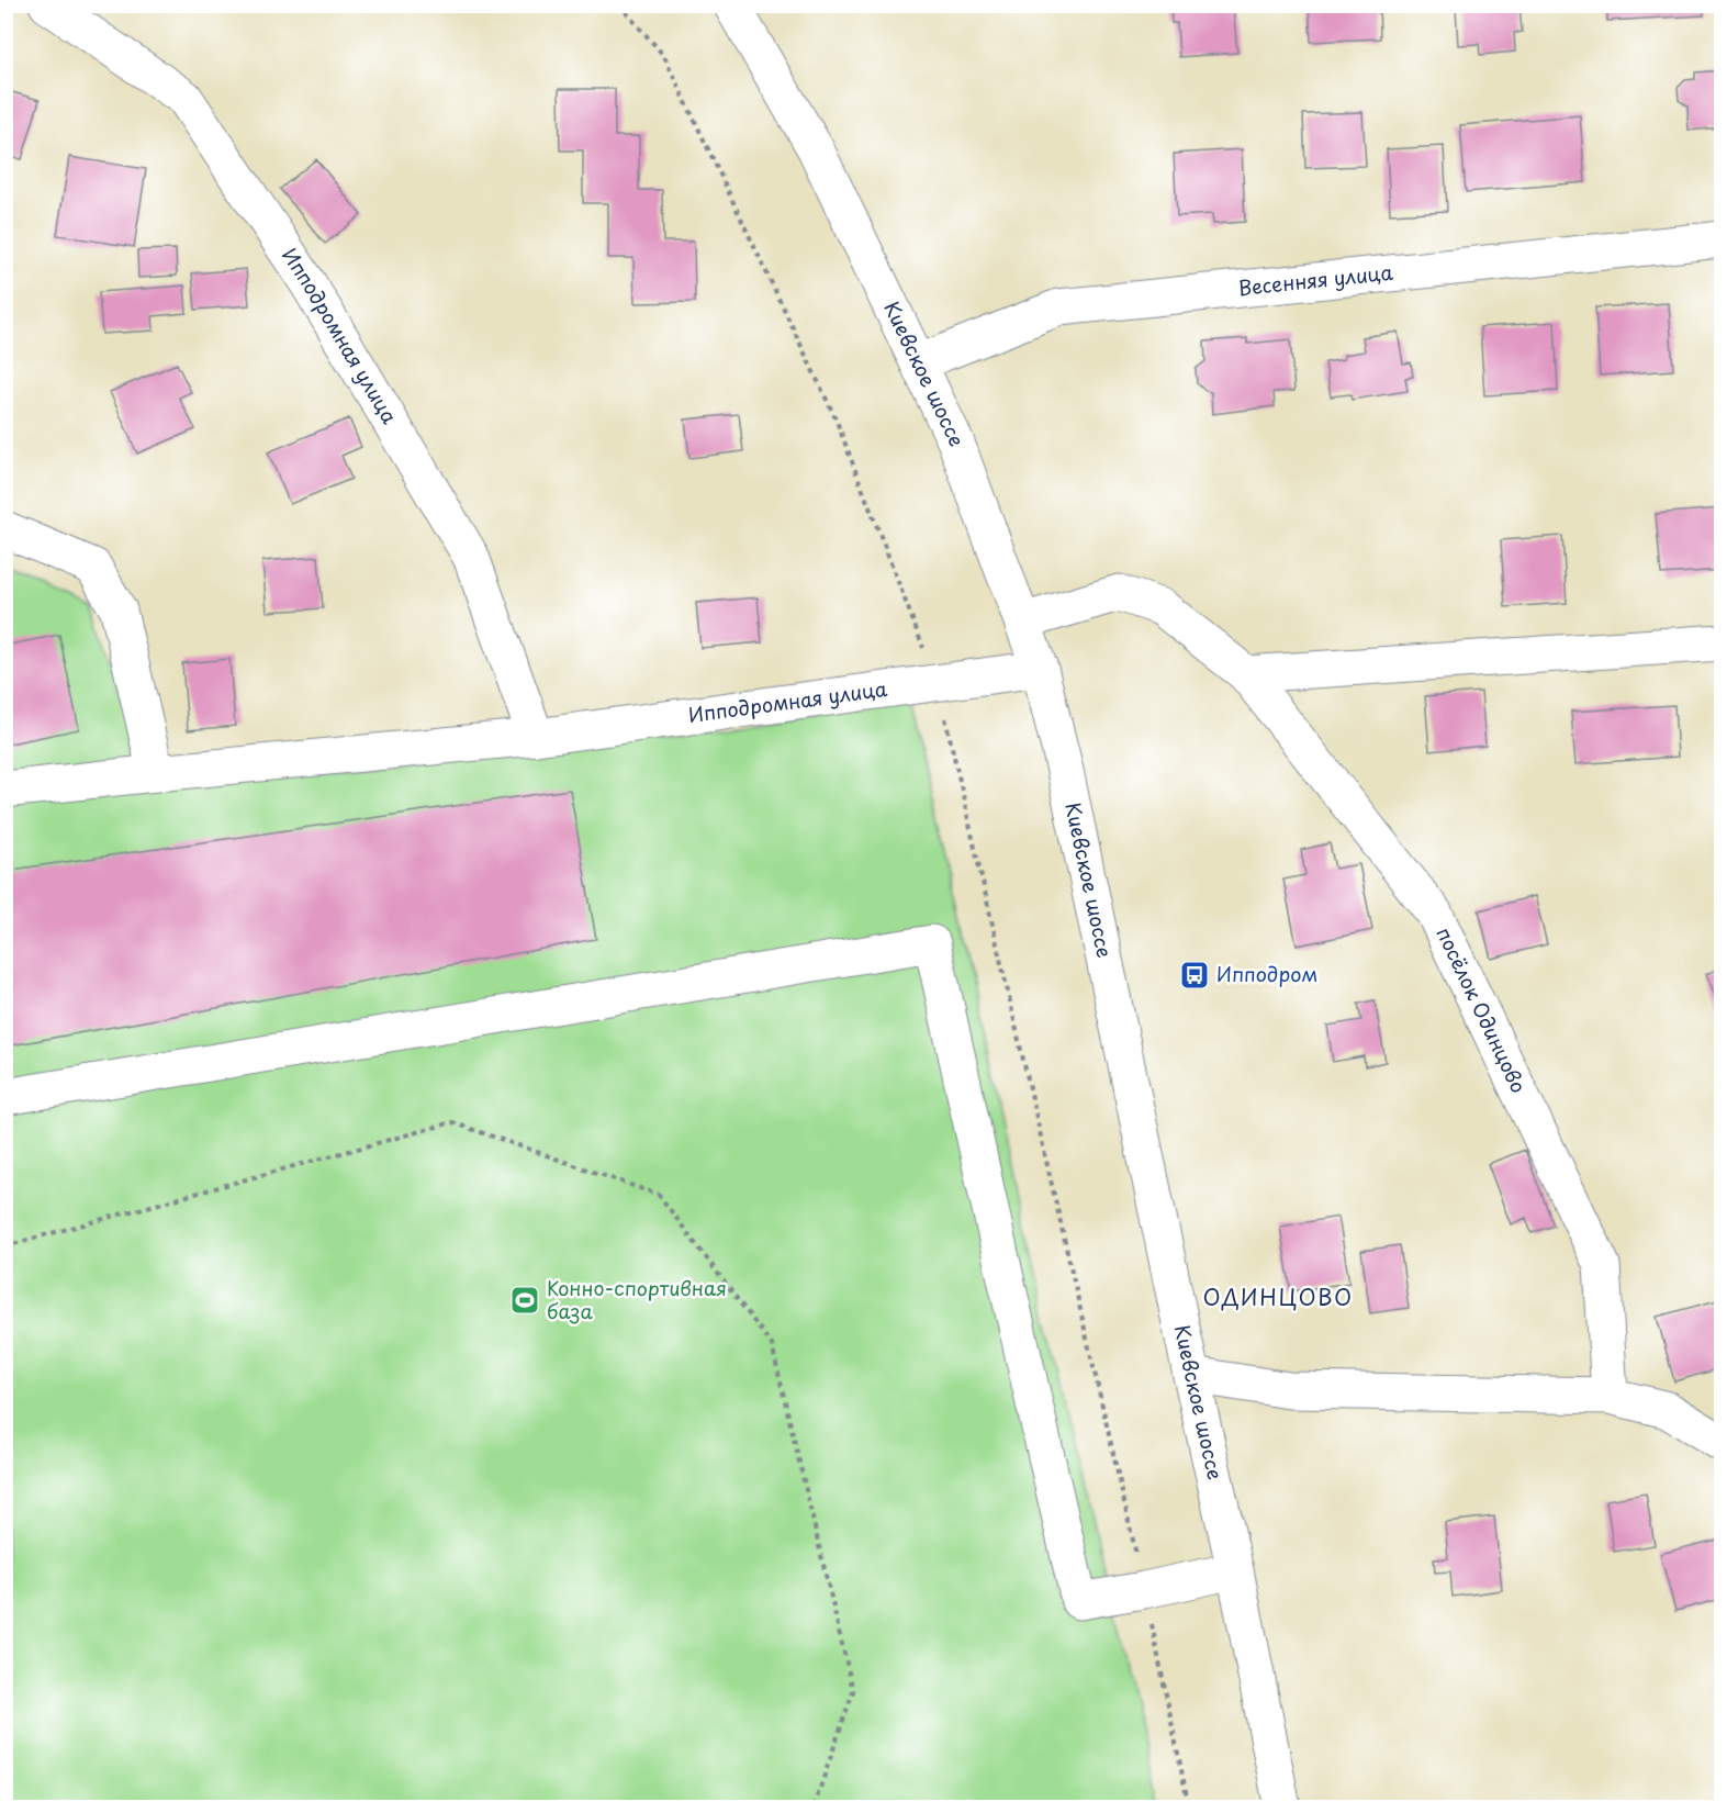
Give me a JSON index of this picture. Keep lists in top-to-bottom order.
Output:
{
  "streets": {
    "street": [
      "Весенняя улица",
      "Ипподромная улица",
      "Киевское шоссе",
      "посёлок Одинцово"
    ]
  },
  "crossings": [
    ["Весенняя улица", "Киевское шоссе"],
    ["Ипподромная улица", "Киевское шоссе"],
    ["Киевское шоссе", "посёлок Одинцово"]
  ],
  "districts": ["ОДИНЦОВО"],
  "places": {
    "bus stop": ["Ипподром"],
    "sports": ["Конно-спортивная база"]
  }
}
